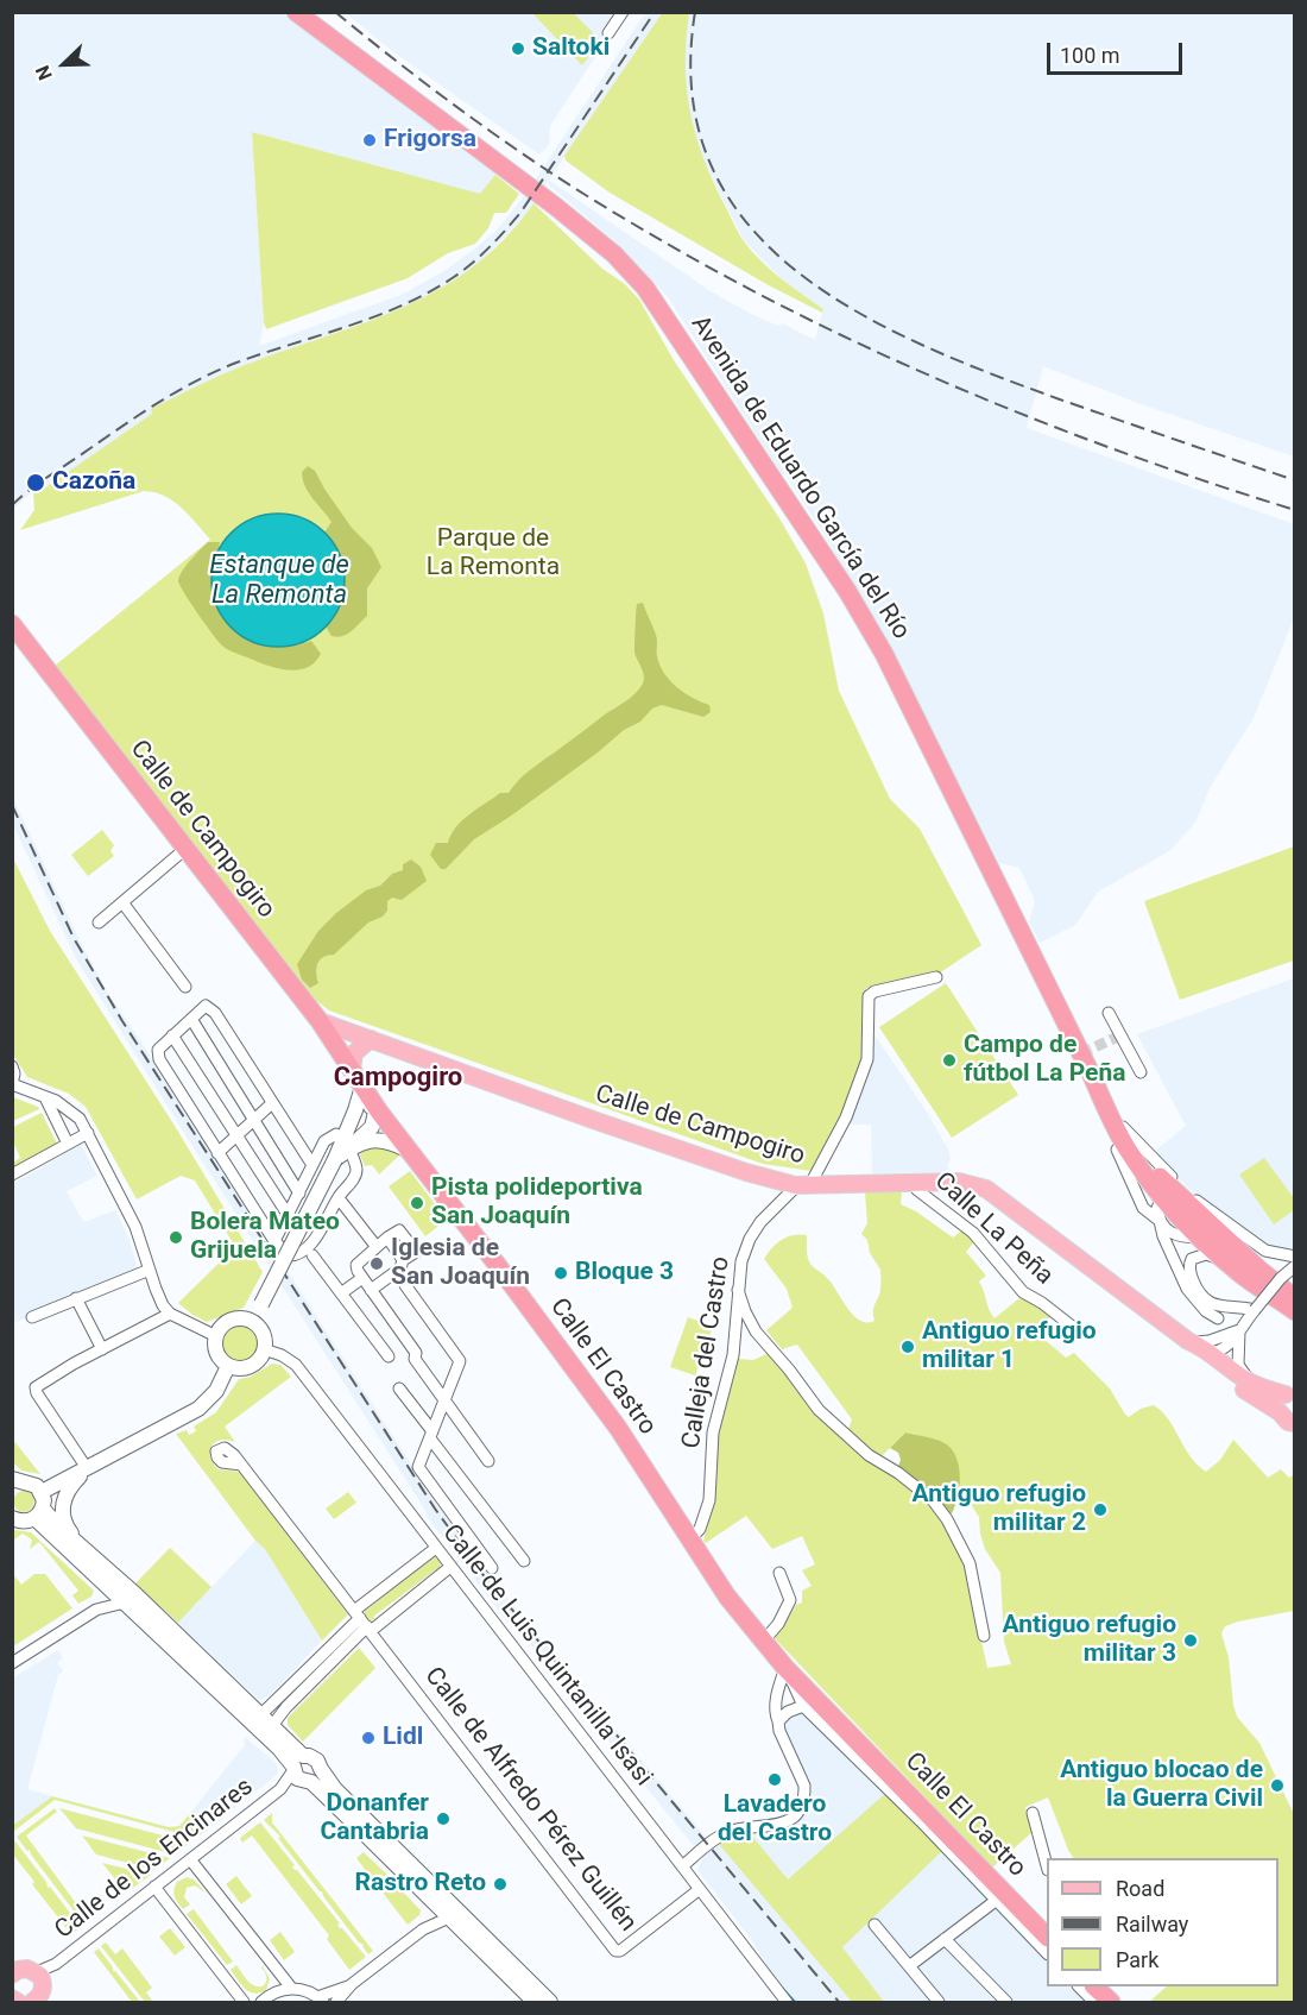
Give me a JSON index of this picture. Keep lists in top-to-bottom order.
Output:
{
  "streets": {
    "highway": ["Avenida de Eduardo García del Río", "Calle de Campogiro", "Calle El Castro"],
    "street": [
      "Calle La Peña",
      "Calleja del Castro",
      "Calle de Luis Quintanilla Isasi",
      "Calle de Alfredo Pérez Guillén",
      "Calle de los Encinares"
    ]
  },
  "crossings": [
    ["Calle de Campogiro", "Calle La Peña"],
    ["Calle de Campogiro", "Calleja del Castro"],
    ["Calle de Campogiro", "Calle El Castro"],
    ["Calleja del Castro", "Calle El Castro"],
    ["Calle de Luis Quintanilla Isasi", "Calle de Alfredo Pérez Guillén"]
  ],
  "districts": ["Campogiro"],
  "water": ["Estanque de La Remonta"],
  "parks": ["Parque de La Remonta"],
  "places": [
    "Saltoki",
    "Frigorsa",
    "Cazoña",
    "Campo de fútbol La Peña",
    "Pista polideportiva San Joaquín",
    "Bolera Mateo Grijuela",
    "Iglesia de San Joaquín",
    "Bloque 3",
    "Antiguo refugio militar 1",
    "Antiguo refugio militar 2",
    "Antiguo refugio militar 3",
    "Lidl",
    "Lavadero del Castro",
    "Antiguo blocao de la Guerra Civil",
    "Donanfer Cantabria",
    "Rastro Reto"
  ],
  "legend": ["Road", "Railway", "Park"],
  "scale_bar": "100 m",
  "north": "bottom left"
}
